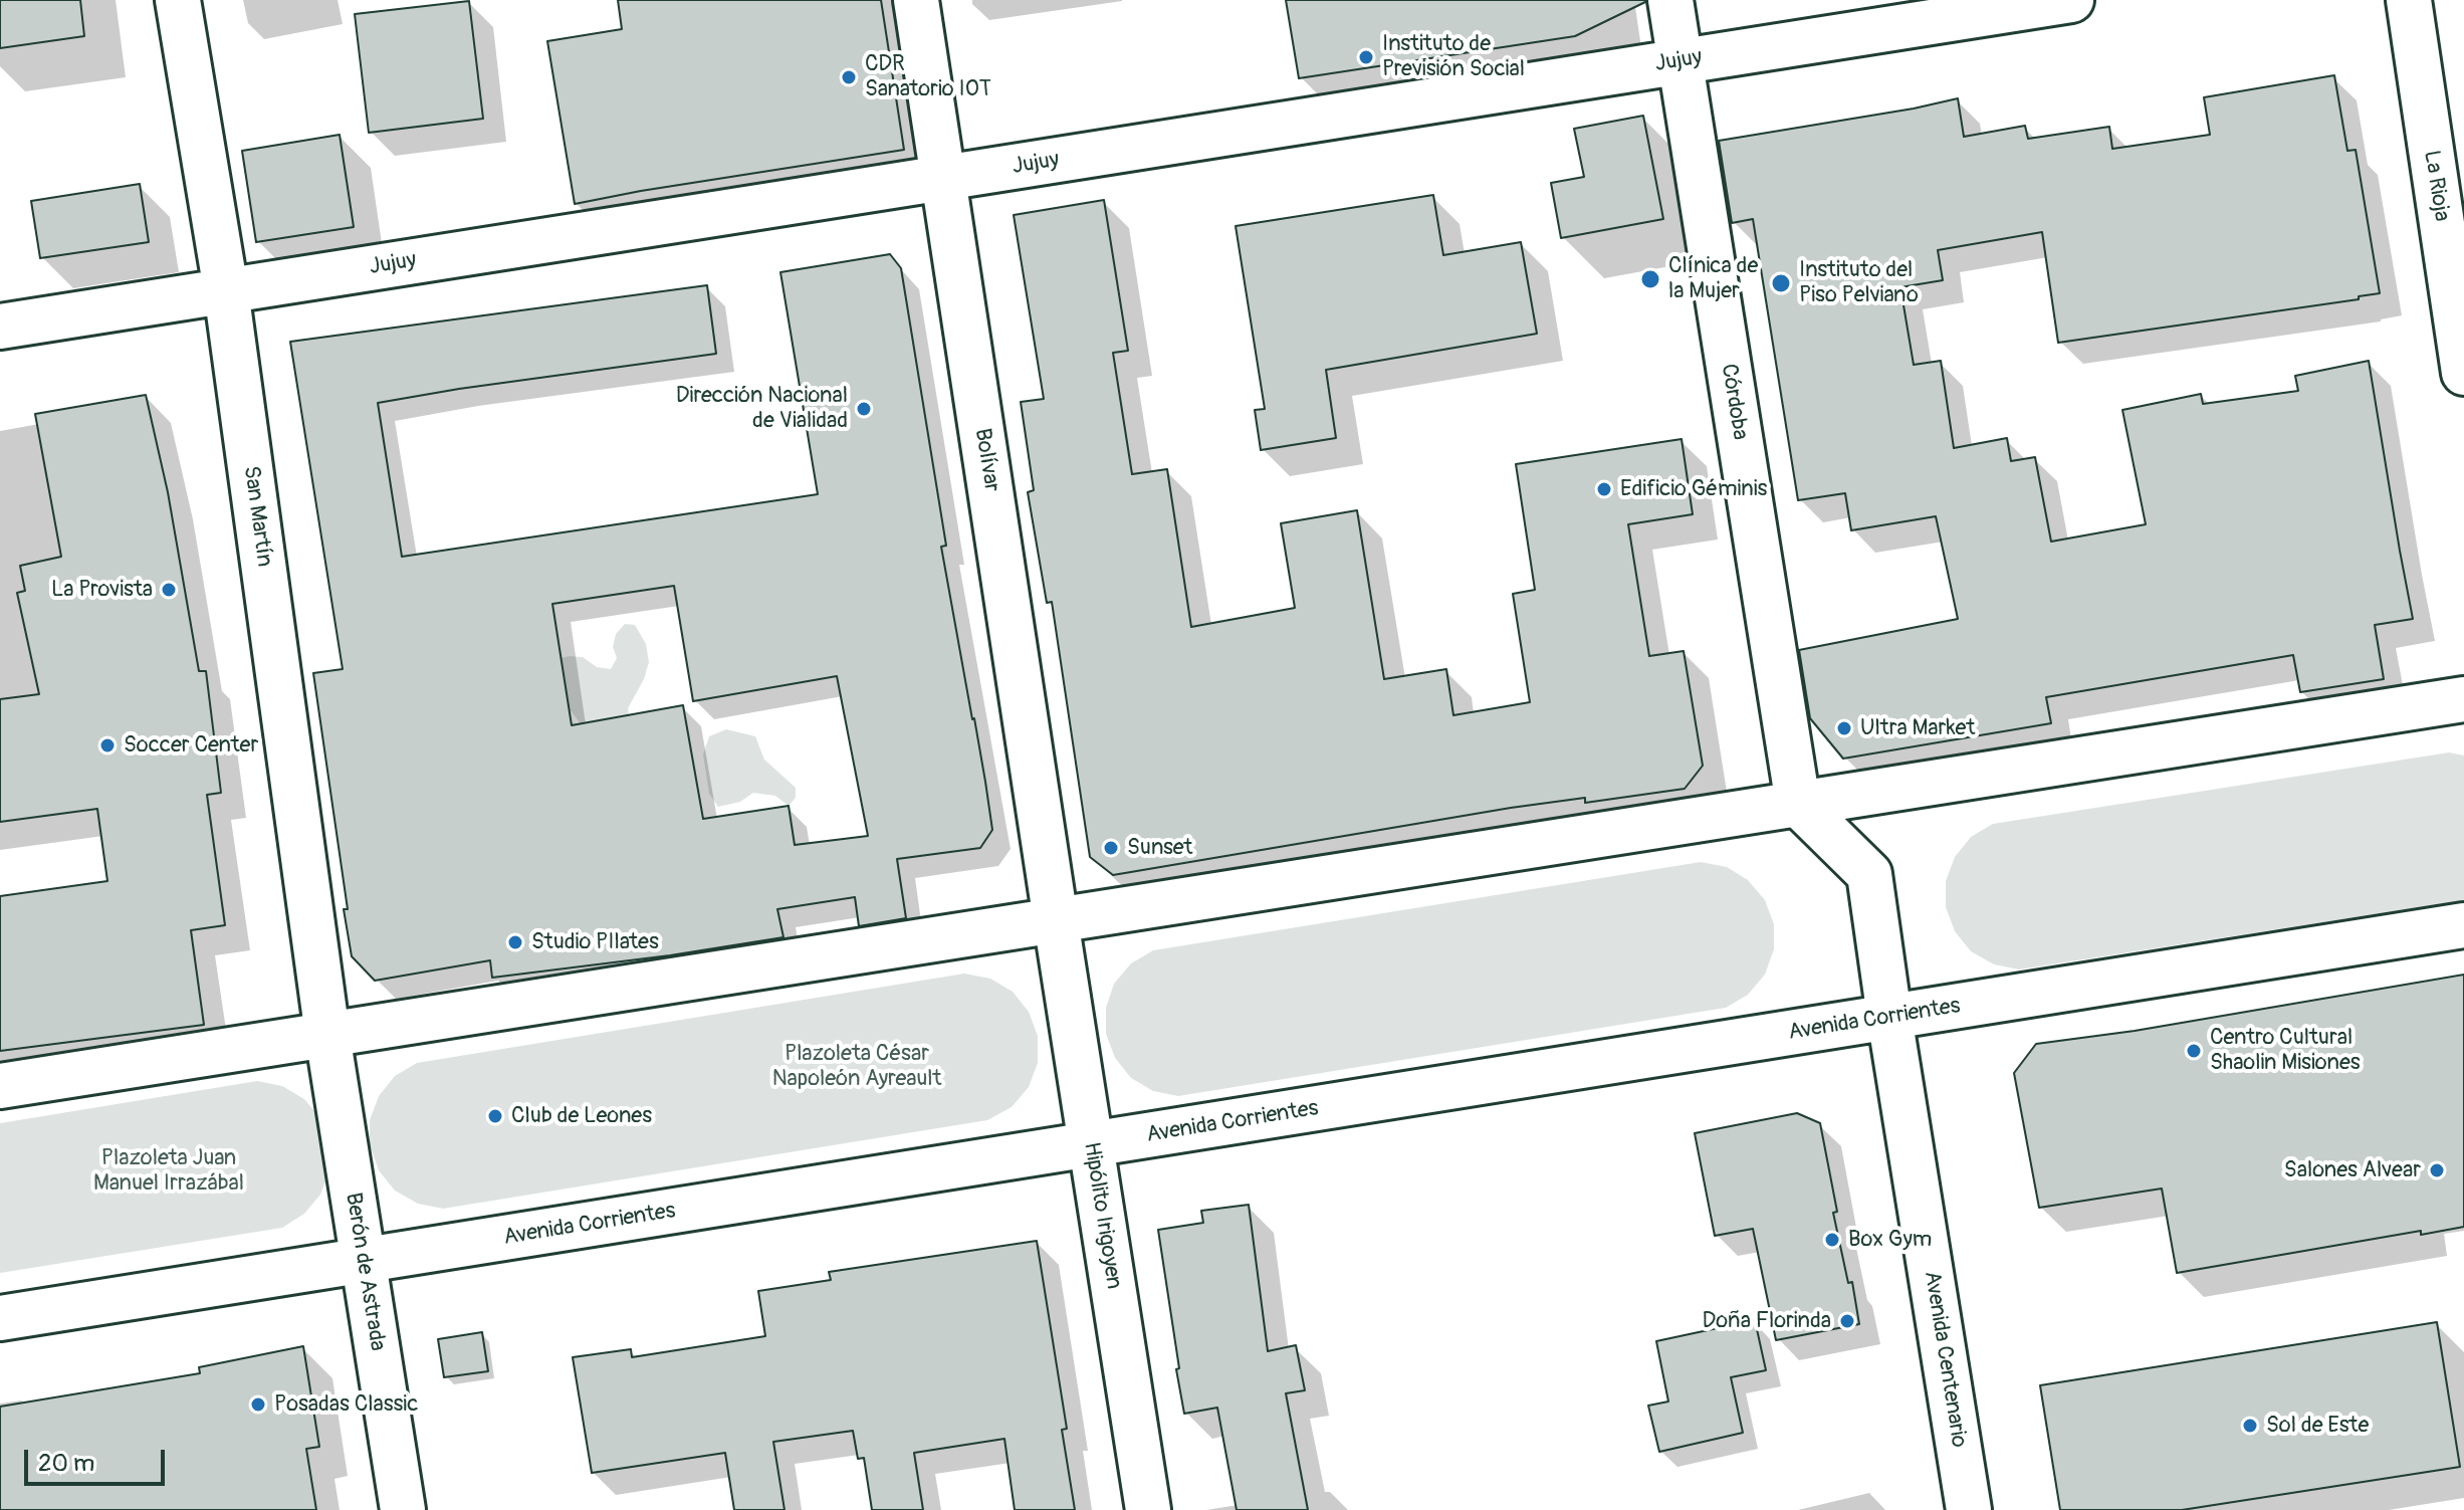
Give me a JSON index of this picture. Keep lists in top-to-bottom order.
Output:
{
  "streets": {
    "street": [
      "Jujuy",
      "La Rioja",
      "Córdoba",
      "Bolívar",
      "San Martín",
      "Avenida Corrientes",
      "Hipólito Irigoyen",
      "Berón de Astrada",
      "Avenida Centenario"
    ]
  },
  "crossings": [
    ["Jujuy", "Córdoba"],
    ["Jujuy", "Bolívar"],
    ["Jujuy", "San Martín"],
    ["Córdoba", "Avenida Centenario"],
    ["Bolívar", "Hipólito Irigoyen"],
    ["San Martín", "Berón de Astrada"],
    ["Avenida Corrientes", "Hipólito Irigoyen"],
    ["Avenida Corrientes", "Berón de Astrada"],
    ["Avenida Corrientes", "Avenida Centenario"]
  ],
  "parks": ["Plazoleta César Napoleón Ayreault", "Plazoleta Juan Manuel Irrazábal"],
  "places": [
    "Instituto de Previsión Social",
    "CDR Sanatorio IOT",
    "Clínica de la Mujer",
    "Instituto del Piso Pelviano",
    "Dirección Nacional de Vialidad",
    "Edificio Géminis",
    "La Provista",
    "Ultra Market",
    "Soccer Center",
    "Sunset",
    "Studio PIlates",
    "Centro Cultural Shaolin Misiones",
    "Club de Leones",
    "Salones Alvear",
    "Box Gym",
    "Doña Florinda",
    "Posadas Classic",
    "Sol de Este"
  ],
  "scale_bar": "20 m"
}
